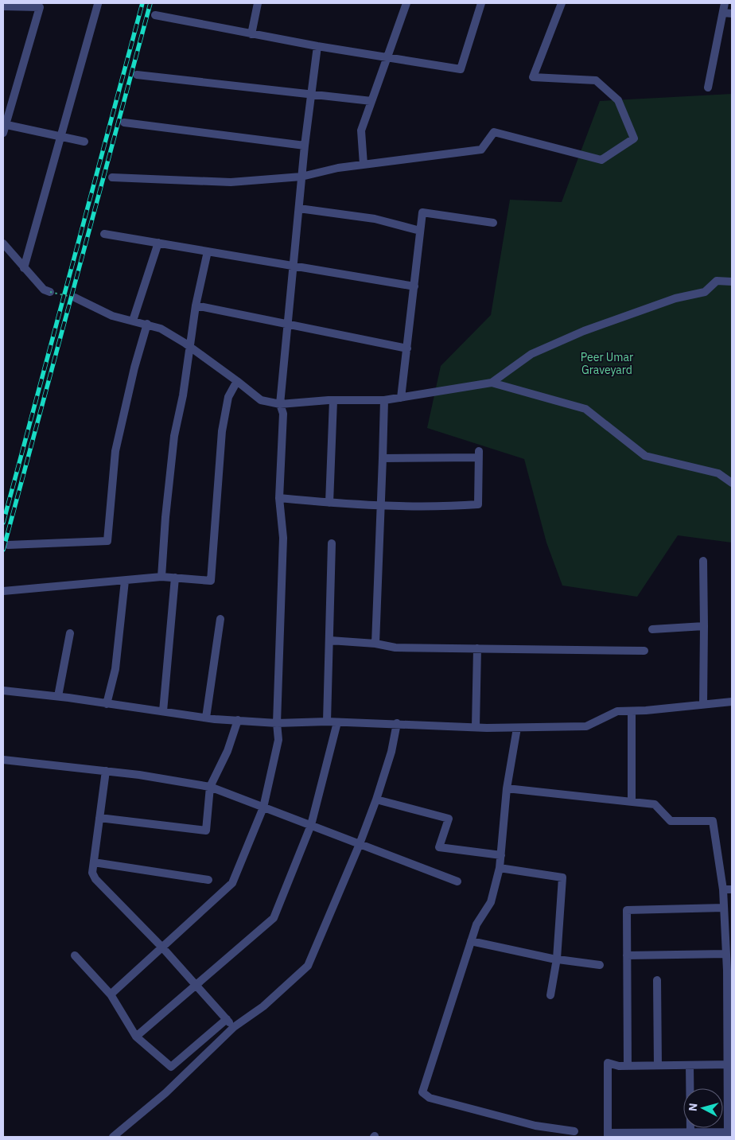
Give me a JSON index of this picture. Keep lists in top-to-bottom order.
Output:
{
  "parks": ["Peer Umar Graveyard"],
  "north": "left"
}
